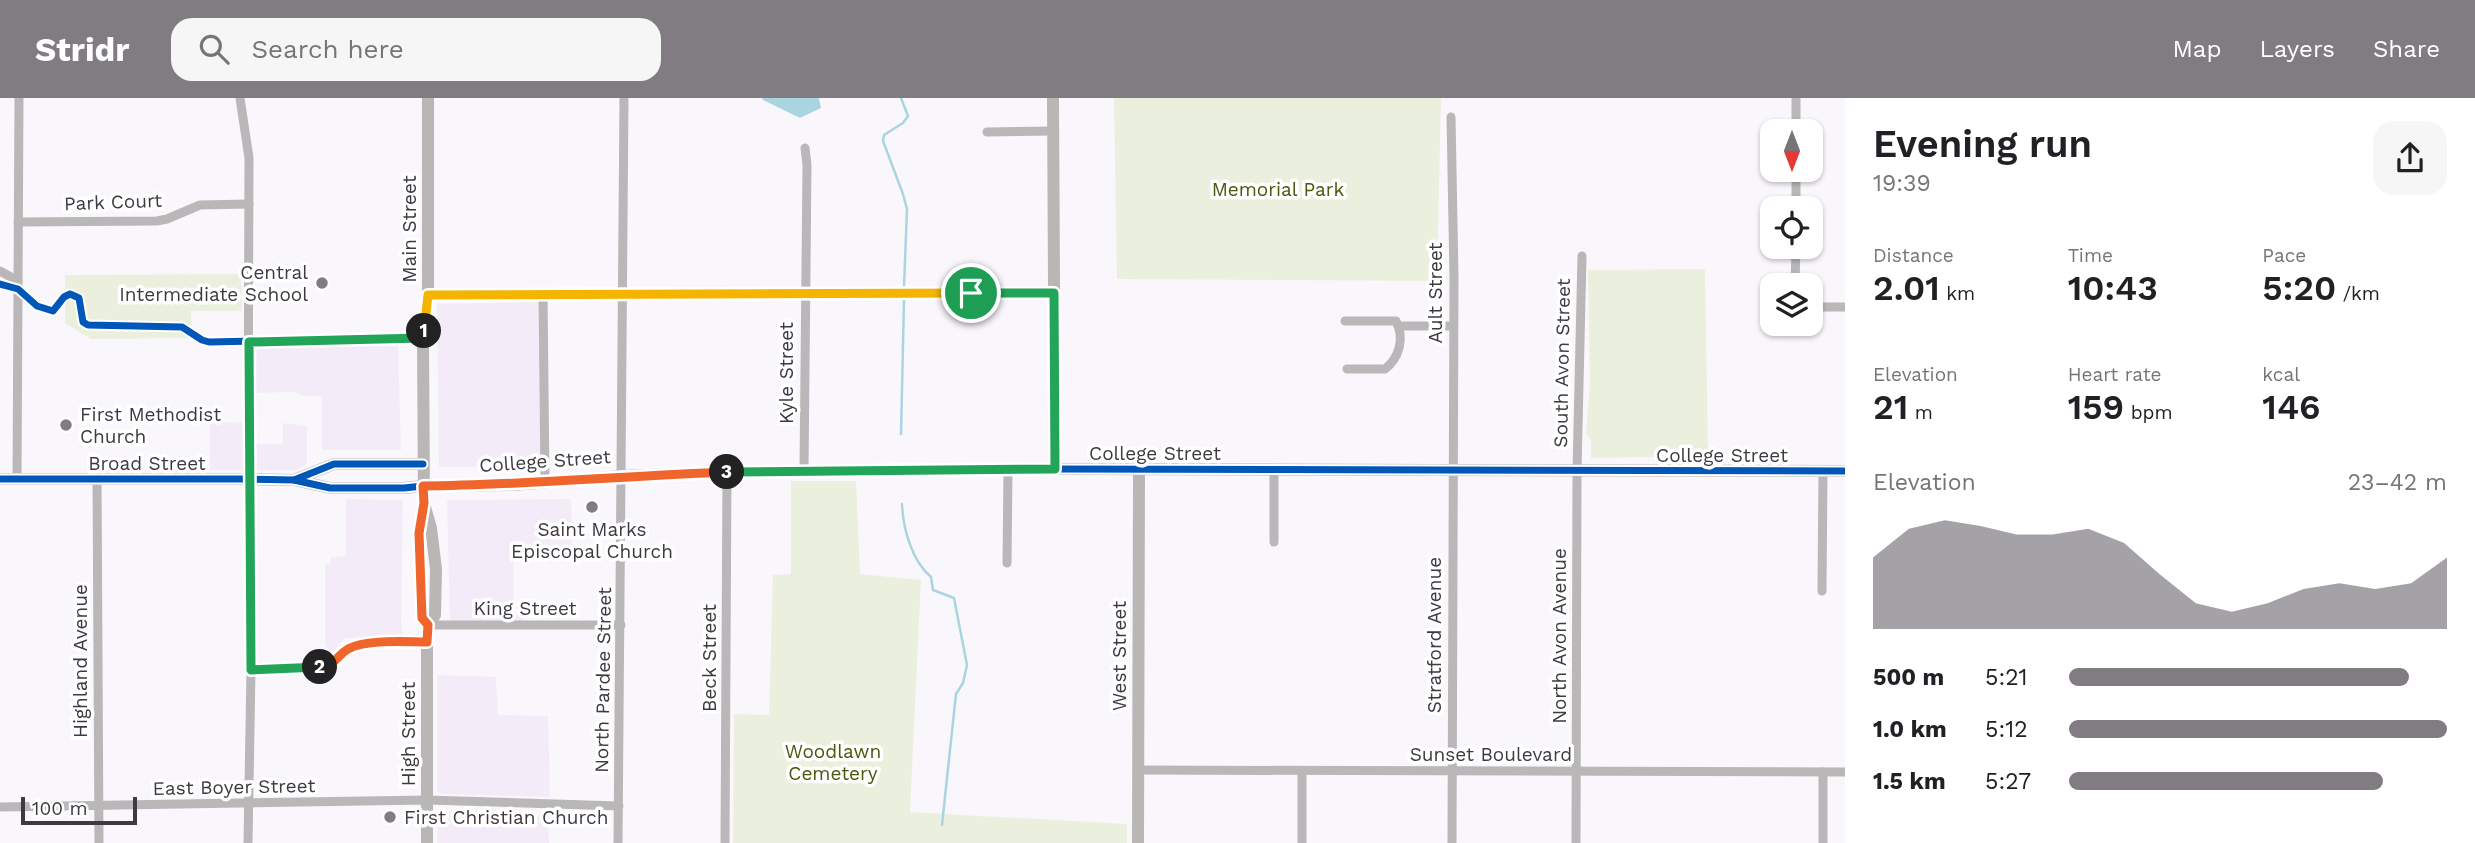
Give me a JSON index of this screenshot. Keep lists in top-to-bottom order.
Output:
{
  "streets": {
    "main road": [
      "Main Street",
      "College Street",
      "Broad Street",
      "West Street",
      "High Street"
    ],
    "street": [
      "Park Court",
      "Ault Street",
      "South Avon Street",
      "Kyle Street",
      "King Street",
      "Stratford Avenue",
      "North Avon Avenue",
      "Beck Street",
      "Highland Avenue",
      "North Pardee Street",
      "Sunset Boulevard",
      "East Boyer Street"
    ]
  },
  "crossings": [
    ["Main Street", "College Street"],
    ["Main Street", "Broad Street"],
    ["Main Street", "High Street"],
    ["Ault Street", "College Street"],
    ["Ault Street", "Stratford Avenue"],
    ["South Avon Street", "College Street"],
    ["South Avon Street", "North Avon Avenue"],
    ["Kyle Street", "College Street"],
    ["College Street", "Broad Street"],
    ["College Street", "Stratford Avenue"],
    ["College Street", "North Avon Avenue"],
    ["College Street", "West Street"],
    ["College Street", "Beck Street"],
    ["College Street", "North Pardee Street"],
    ["College Street", "High Street"],
    ["Broad Street", "Highland Avenue"],
    ["Broad Street", "High Street"],
    ["King Street", "North Pardee Street"],
    ["King Street", "High Street"],
    ["Stratford Avenue", "Sunset Boulevard"],
    ["North Avon Avenue", "Sunset Boulevard"],
    ["West Street", "Sunset Boulevard"],
    ["Highland Avenue", "East Boyer Street"],
    ["North Pardee Street", "East Boyer Street"],
    ["High Street", "East Boyer Street"]
  ],
  "parks": ["Memorial Park", "Woodlawn Cemetery"],
  "places": [
    "Central Intermediate School",
    "First Methodist Church",
    "Saint Marks Episcopal Church",
    "First Christian Church"
  ],
  "scale_bar": "100 m",
  "north": "bottom",
  "page": {
    "header": "Stridr",
    "search": "Search here",
    "nav": ["Map", "Layers", "Share"],
    "heading": ["Evening run", "19:39"],
    "stats": [
      ["Distance", "2.01 km"],
      ["Time", "10:43"],
      ["Pace", "5:20 /km"],
      ["Elevation", "21 m"],
      ["Heart rate", "159 bpm"],
      ["kcal", "146"]
    ],
    "pins": ["1", "3", "2"],
    "chart": ["Elevation", "23–42 m"],
    "list": [
      {
        "name": "500 m",
        "note": "5:21"
      },
      {
        "name": "1.0 km",
        "note": "5:12"
      },
      {
        "name": "1.5 km",
        "note": "5:27"
      }
    ],
    "scale": "100 m"
  }
}
